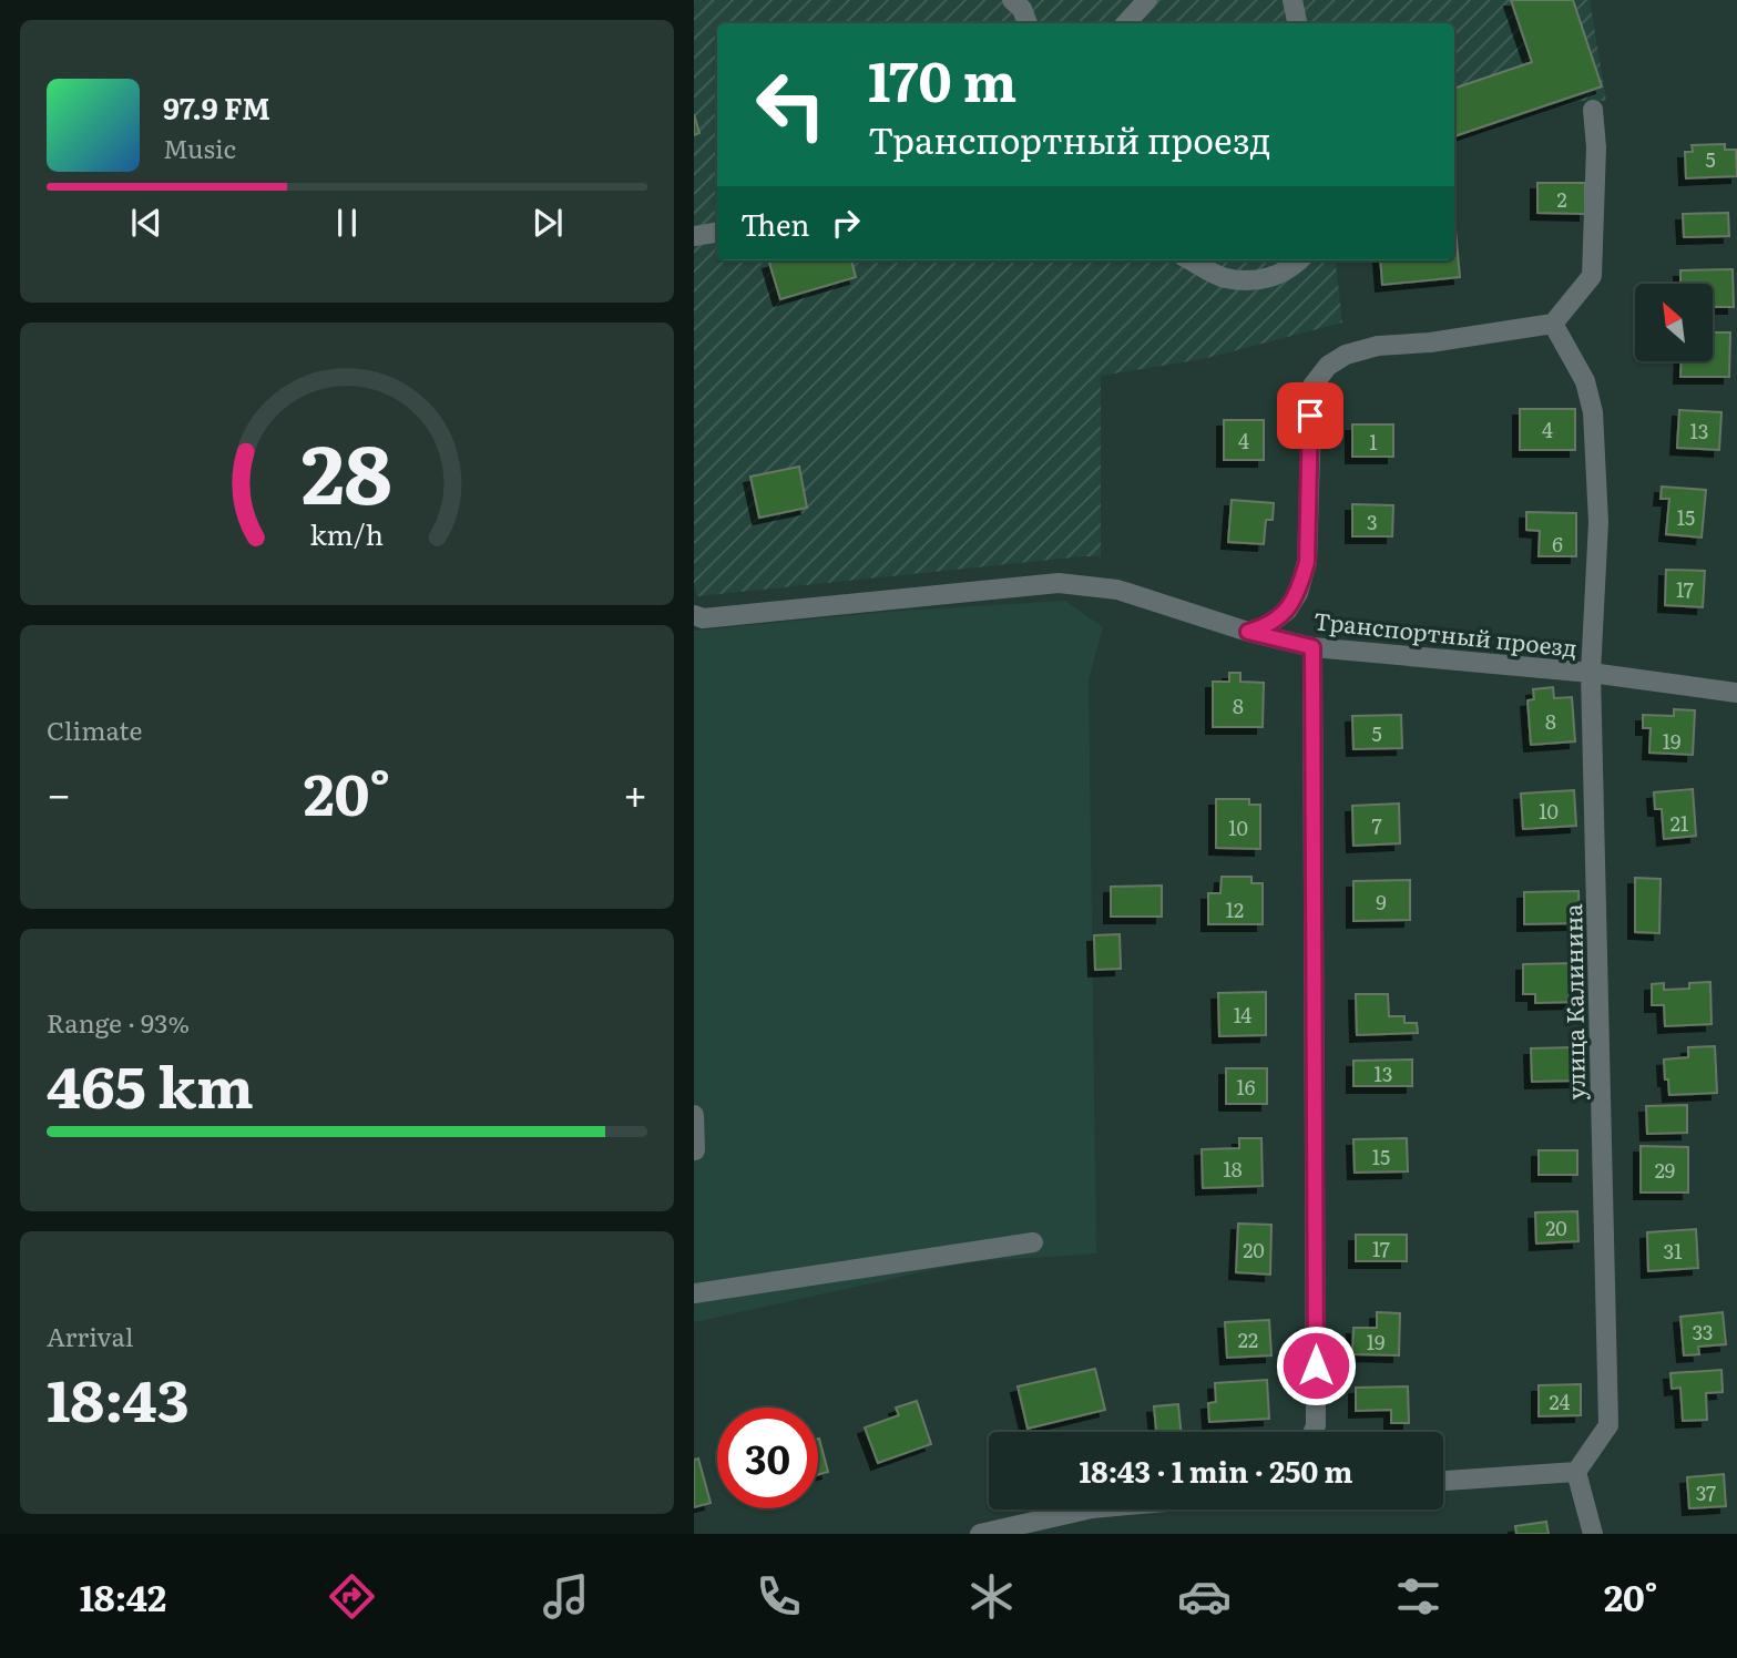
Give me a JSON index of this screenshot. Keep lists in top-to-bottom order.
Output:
{
  "streets": {
    "street": ["Транспортный проезд", "улица Калинина"]
  },
  "crossings": [
    ["Транспортный проезд", "улица Калинина"]
  ],
  "house_numbers": [
    "5",
    "2",
    "4",
    "13",
    "4",
    "1",
    "15",
    "3",
    "6",
    "17",
    "8",
    "8",
    "5",
    "19",
    "10",
    "21",
    "7",
    "10",
    "9",
    "12",
    "14",
    "13",
    "16",
    "15",
    "18",
    "29",
    "20",
    "17",
    "20",
    "31",
    "33",
    "22",
    "19",
    "24",
    "37"
  ],
  "north": "top left",
  "page": {
    "turn": ["170 m", "Транспортный проезд"],
    "song": ["97.9 FM", "Music"],
    "then": "Then",
    "tile": [
      "Climate",
      ["Range · 93%", "465 km"],
      ["Arrival", "18:43"]
    ],
    "heat": ["−", "20°", "+"],
    "limit": "30",
    "trip": "18:43 · 1 min · 250 m",
    "tabs": ["18:42", "20°"],
    "gauge": ["28", "km/h"]
  }
}
